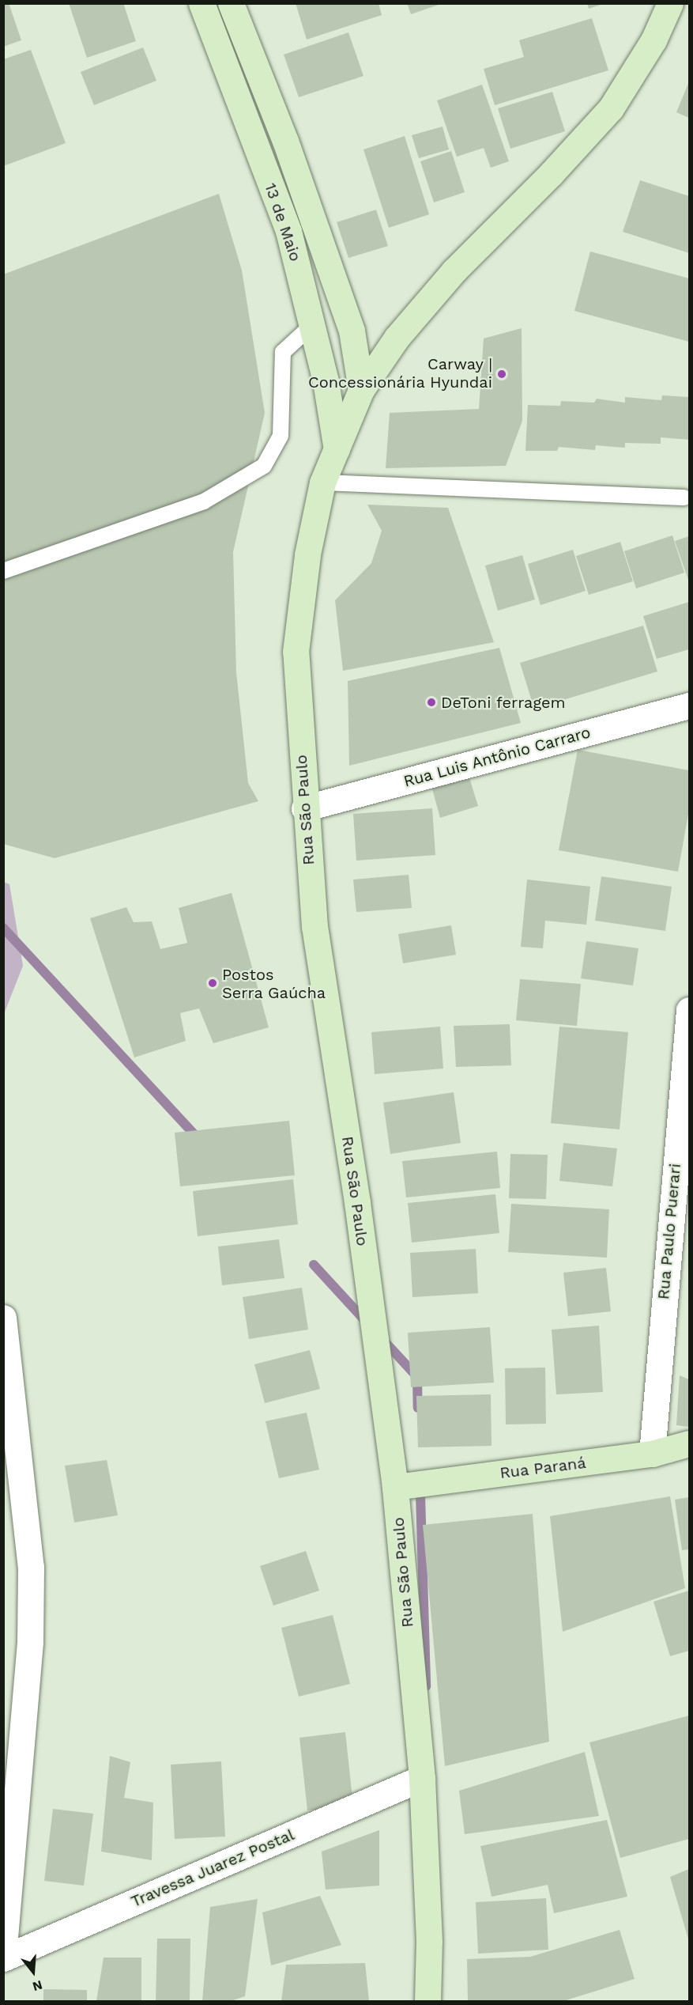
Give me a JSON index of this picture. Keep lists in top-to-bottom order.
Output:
{
  "streets": {
    "main road": ["13 de Maio", "Rua São Paulo", "Rua Paraná"],
    "street": ["Rua Luis Antônio Carraro", "Rua Paulo Puerari", "Travessa Juarez Postal"]
  },
  "crossings": [
    ["13 de Maio", "Rua São Paulo"],
    ["Rua Luis Antônio Carraro", "Rua São Paulo"],
    ["Rua São Paulo", "Rua Paraná"],
    ["Rua São Paulo", "Travessa Juarez Postal"],
    ["Rua Paulo Puerari", "Rua Paraná"]
  ],
  "places": ["Carway | Concessionária Hyundai", "DeToni ferragem", "Postos Serra Gaúcha"],
  "north": "bottom"
}
